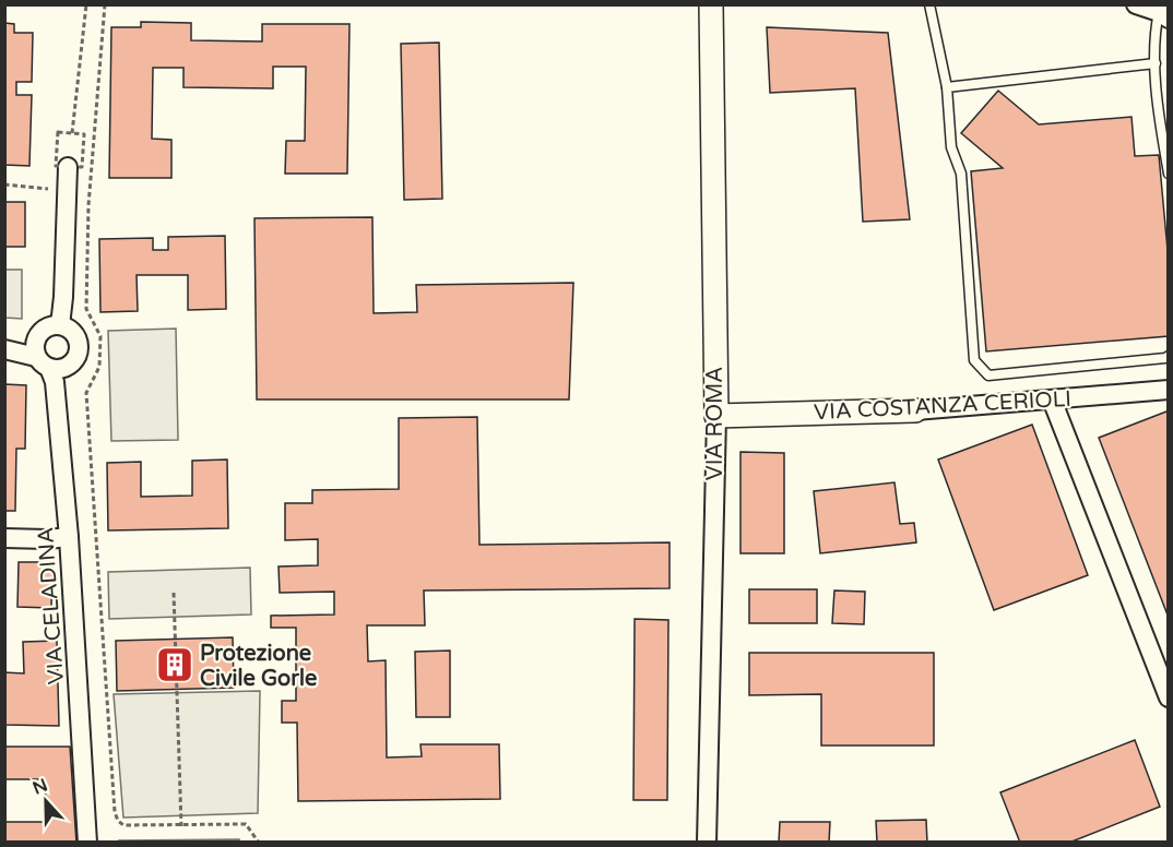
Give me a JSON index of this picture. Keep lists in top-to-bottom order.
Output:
{
  "streets": {
    "street": ["VIA COSTANZA CERIOLI", "VIA ROMA", "VIA CELADINA"]
  },
  "crossings": [
    ["VIA COSTANZA CERIOLI", "VIA ROMA"]
  ],
  "places": {
    "building": ["Protezione Civile Gorle"]
  },
  "north": "top"
}
